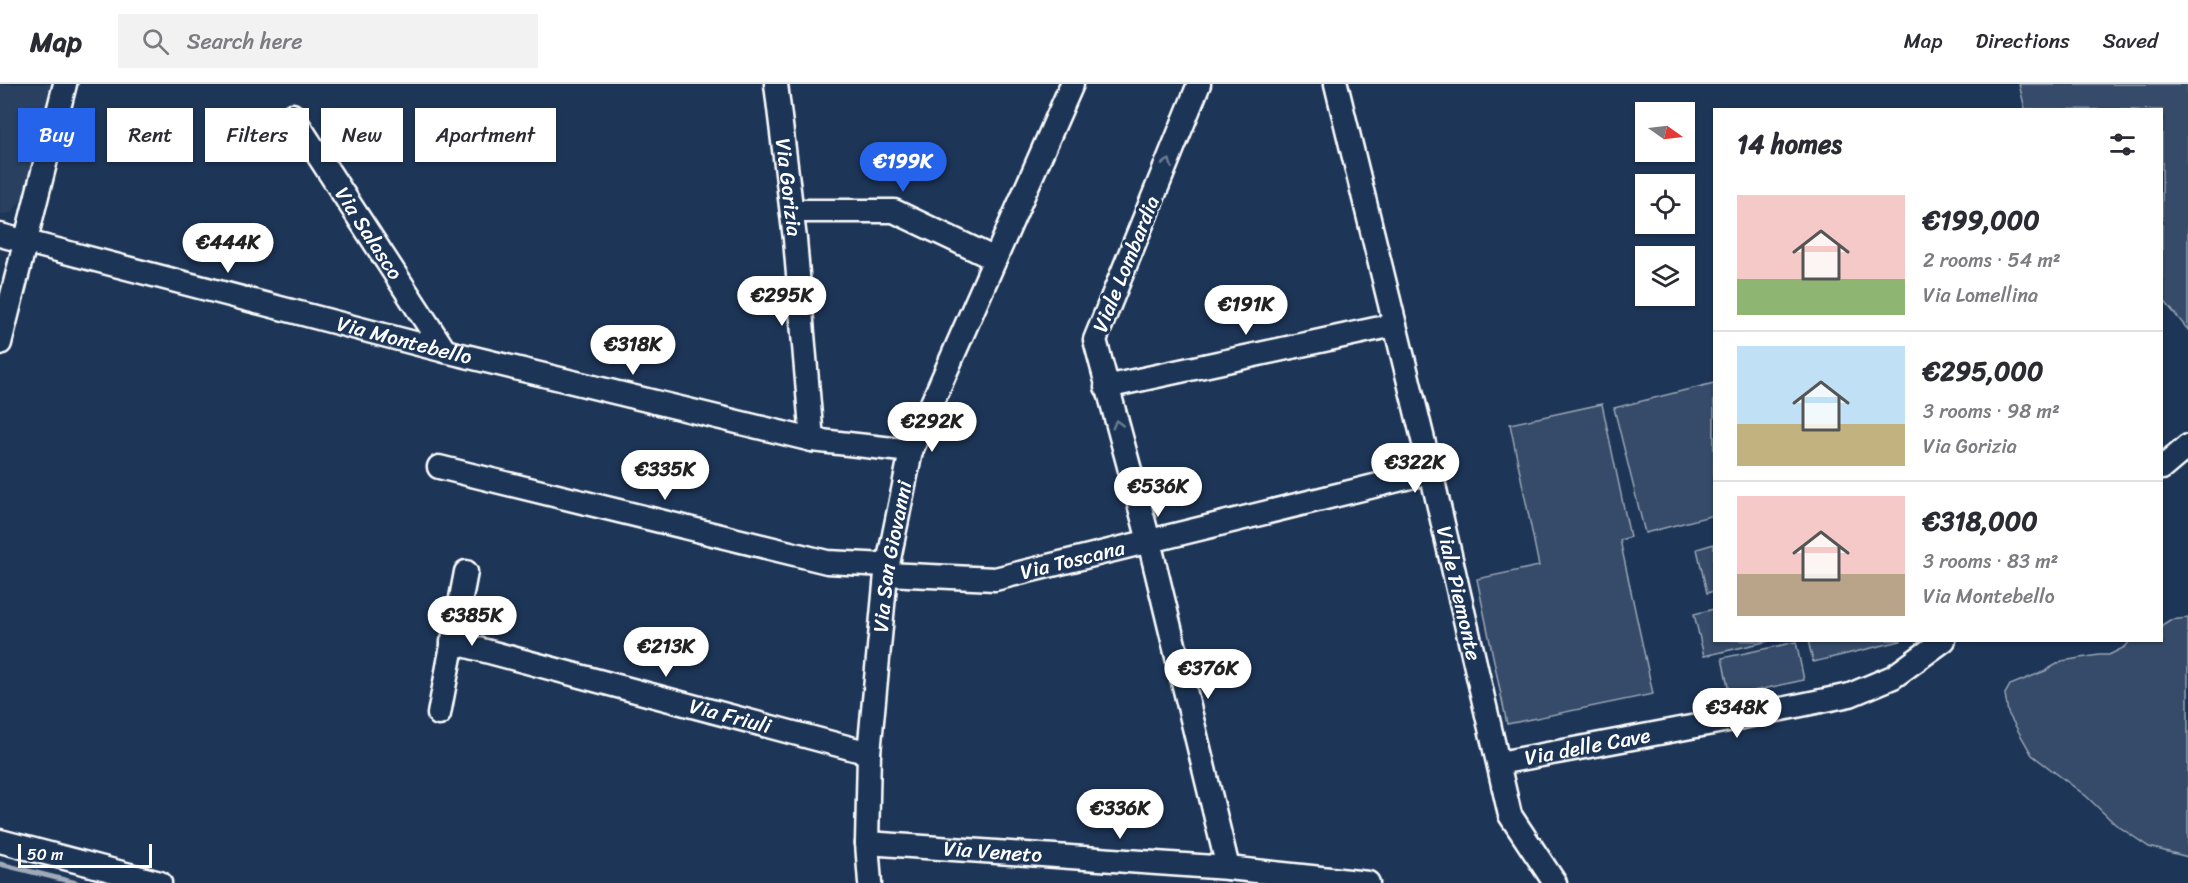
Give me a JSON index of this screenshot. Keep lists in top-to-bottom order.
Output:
{
  "streets": {
    "street": [
      "Via Gorizia",
      "Via Salasco",
      "Viale Lombardia",
      "Via Montebello",
      "Via San Giovanni",
      "Via Toscana",
      "Viale Piemonte",
      "Via Friuli",
      "Via delle Cave",
      "Via Veneto"
    ]
  },
  "crossings": [
    ["Via Gorizia", "Via Montebello"],
    ["Via Salasco", "Via Montebello"],
    ["Viale Lombardia", "Via Toscana"],
    ["Viale Lombardia", "Via Veneto"],
    ["Via San Giovanni", "Via Toscana"],
    ["Via San Giovanni", "Via Friuli"],
    ["Via San Giovanni", "Via Veneto"],
    ["Via Toscana", "Viale Piemonte"],
    ["Viale Piemonte", "Via delle Cave"]
  ],
  "one_way": ["Viale Lombardia"],
  "scale_bar": "50 m",
  "north": "right",
  "page": {
    "header": "Map",
    "search": "Search here",
    "nav": ["Map", "Directions", "Saved"],
    "chip": [
      "Buy",
      "Rent",
      "Filters",
      "New",
      "Apartment"
    ],
    "heading": "14 homes",
    "price": [
      "€199K",
      "€444K",
      "€295K",
      "€191K",
      "€318K",
      "€292K",
      "€322K",
      "€335K",
      "€536K",
      "€385K",
      "€213K",
      "€376K",
      "€348K",
      "€336K"
    ],
    "list": [
      {
        "name": "€199,000",
        "note": "2 rooms · 54 m² · Via Lomellina"
      },
      {
        "name": "€295,000",
        "note": "3 rooms · 98 m² · Via Gorizia"
      },
      {
        "name": "€318,000",
        "note": "3 rooms · 83 m² · Via Montebello"
      }
    ],
    "scale": "50 m"
  }
}
